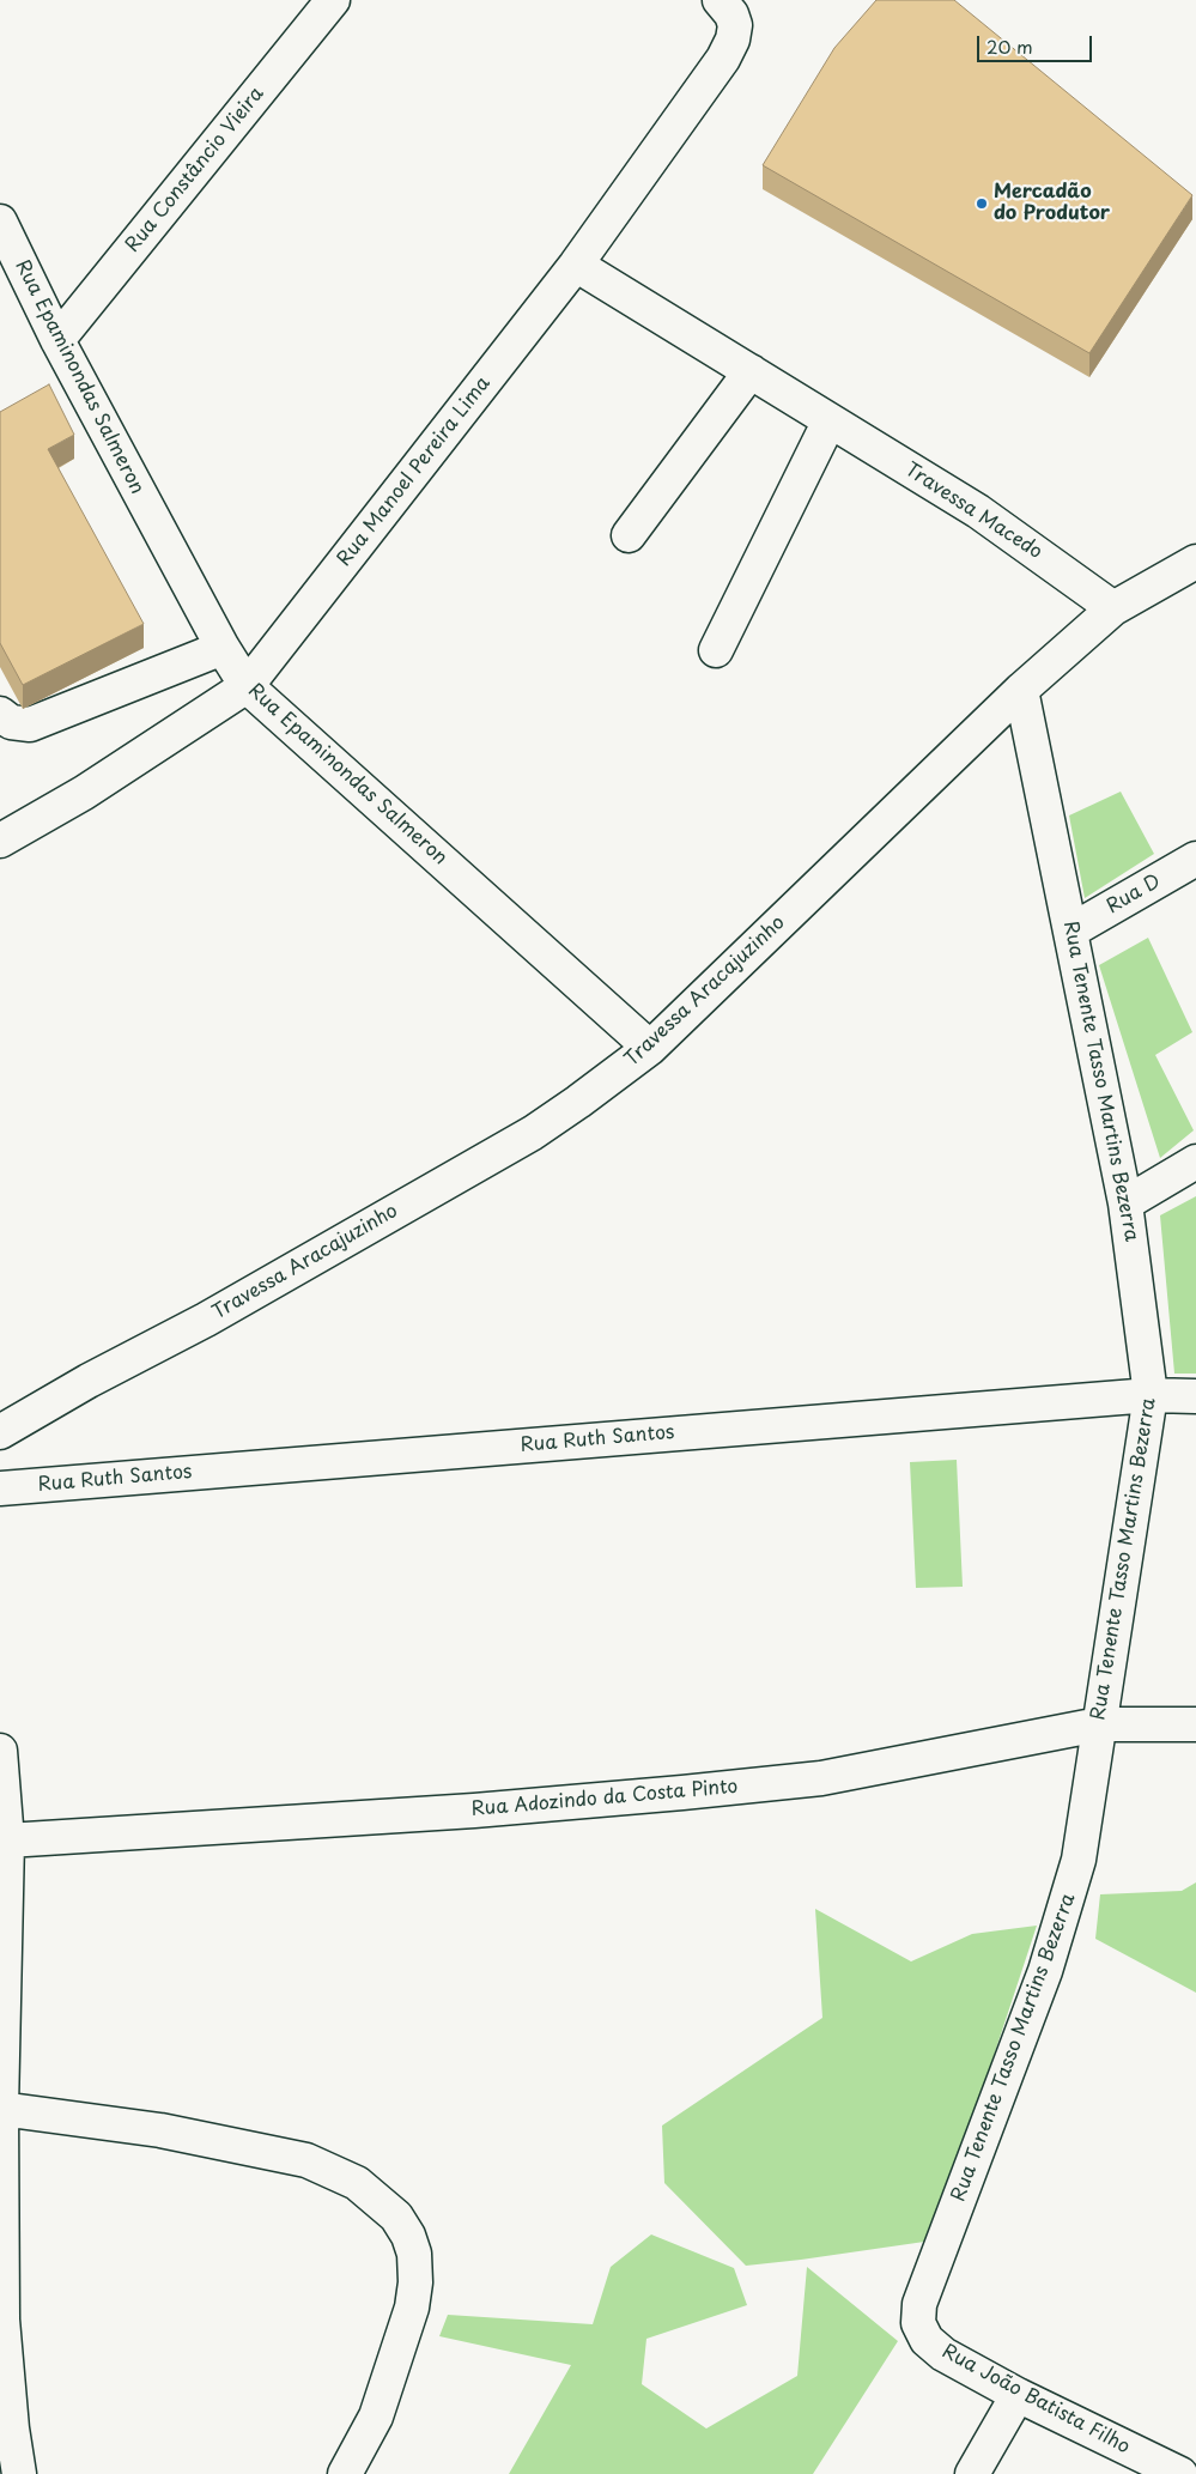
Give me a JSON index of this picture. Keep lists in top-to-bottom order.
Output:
{
  "streets": {
    "street": [
      "Rua Constâncio Vieira",
      "Rua Epaminondas Salmeron",
      "Rua Manoel Pereira Lima",
      "Travessa Macedo",
      "Rua D",
      "Travessa Aracajuzinho",
      "Rua Tenente Tasso Martins Bezerra",
      "Rua Ruth Santos",
      "Rua Adozindo da Costa Pinto",
      "Rua João Batista Filho"
    ]
  },
  "crossings": [
    ["Rua Constâncio Vieira", "Rua Epaminondas Salmeron"],
    ["Rua Epaminondas Salmeron", "Rua Manoel Pereira Lima"],
    ["Rua Epaminondas Salmeron", "Travessa Aracajuzinho"],
    ["Rua Manoel Pereira Lima", "Travessa Macedo"],
    ["Travessa Macedo", "Travessa Aracajuzinho"],
    ["Rua D", "Rua Tenente Tasso Martins Bezerra"],
    ["Travessa Aracajuzinho", "Rua Tenente Tasso Martins Bezerra"],
    ["Rua Tenente Tasso Martins Bezerra", "Rua Ruth Santos"],
    ["Rua Tenente Tasso Martins Bezerra", "Rua Adozindo da Costa Pinto"],
    ["Rua Tenente Tasso Martins Bezerra", "Rua João Batista Filho"]
  ],
  "places": ["Mercadão do Produtor"],
  "scale_bar": "20 m"
}
